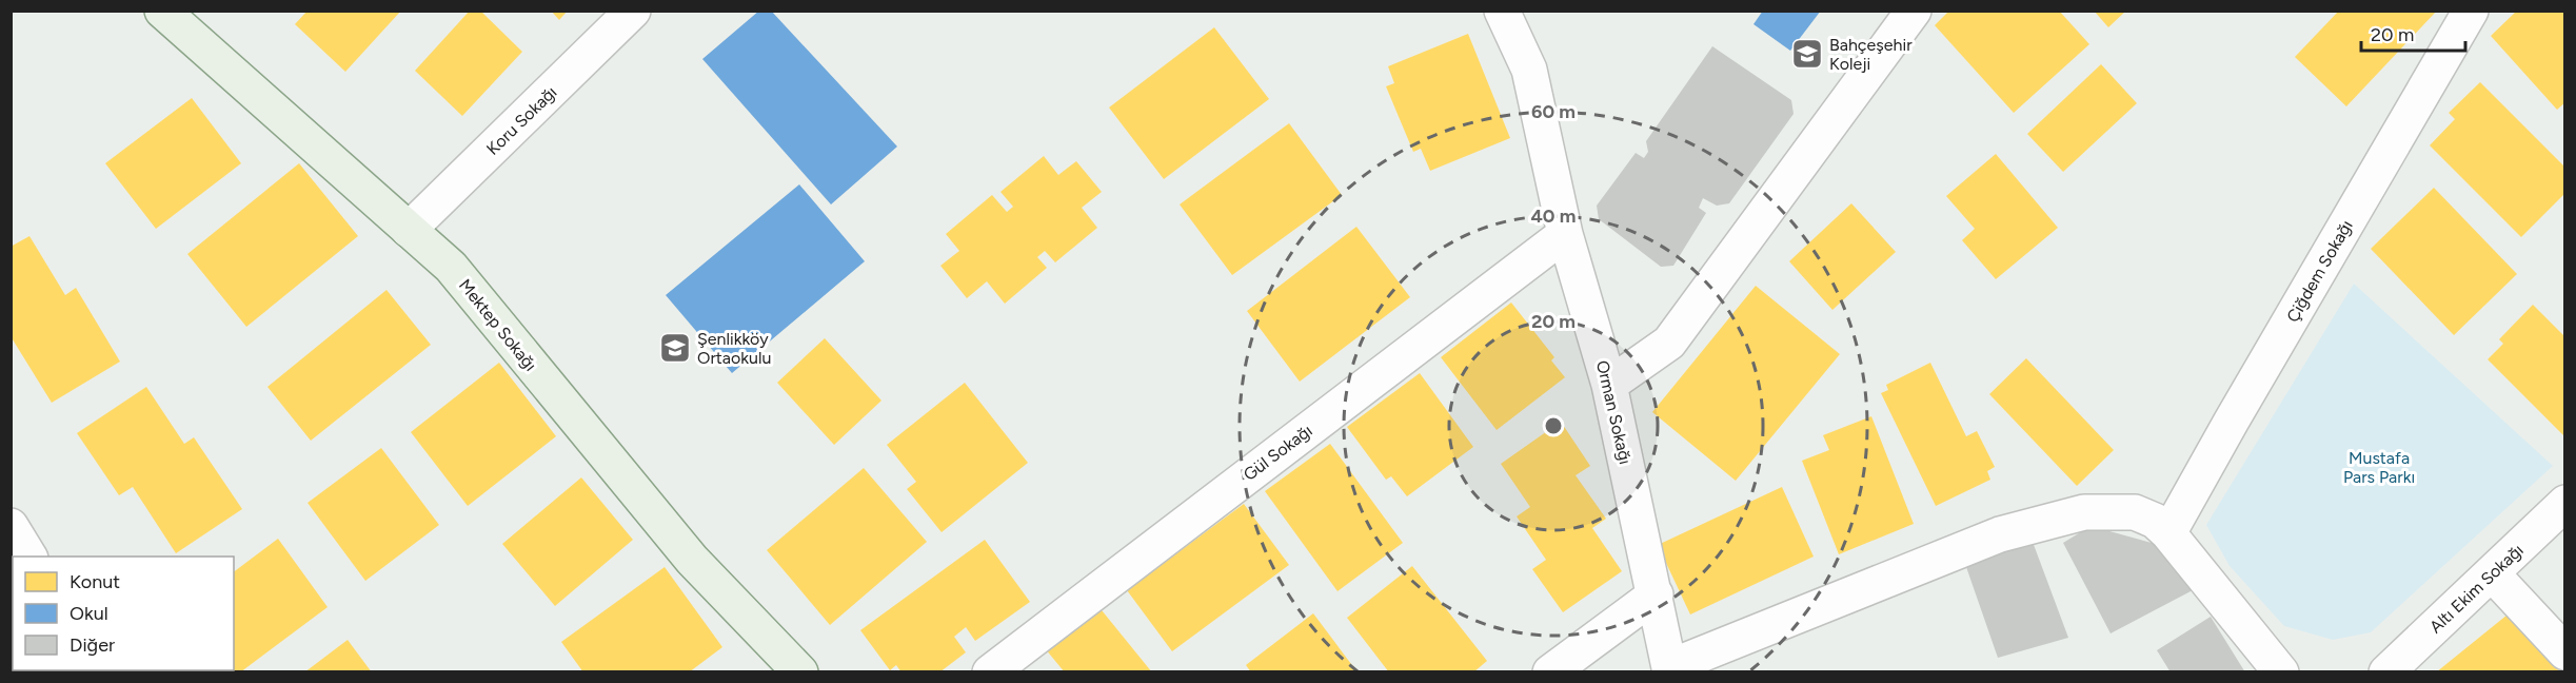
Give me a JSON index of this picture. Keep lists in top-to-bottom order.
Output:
{
  "streets": {
    "main road": ["Mektep Sokağı"],
    "street": [
      "Koru Sokağı",
      "Çiğdem Sokağı",
      "Orman Sokağı",
      "Gül Sokağı",
      "Altı Ekim Sokağı"
    ]
  },
  "crossings": [
    ["Koru Sokağı", "Mektep Sokağı"],
    ["Orman Sokağı", "Gül Sokağı"]
  ],
  "parks": ["Mustafa Pars Parkı"],
  "places": {
    "school or university": ["Bahçeşehir Koleji", "Şenlikköy Ortaokulu"]
  },
  "legend": ["Konut", "Okul", "Diğer"],
  "scale_bar": "20 m",
  "rings": ["60 m", "40 m", "20 m"]
}
